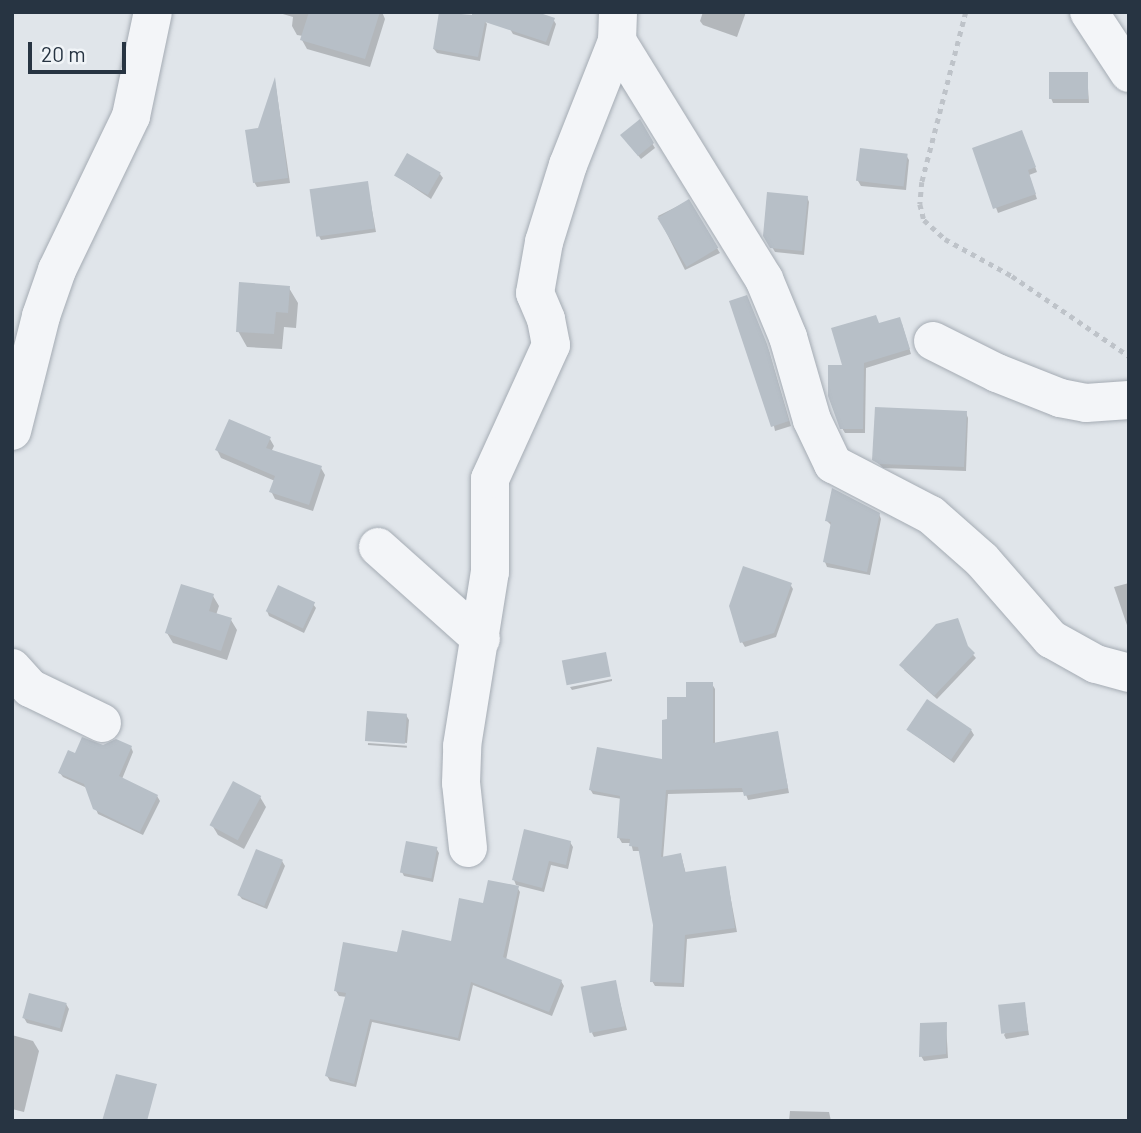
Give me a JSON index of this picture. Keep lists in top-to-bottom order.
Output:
{
  "scale_bar": "20 m"
}
